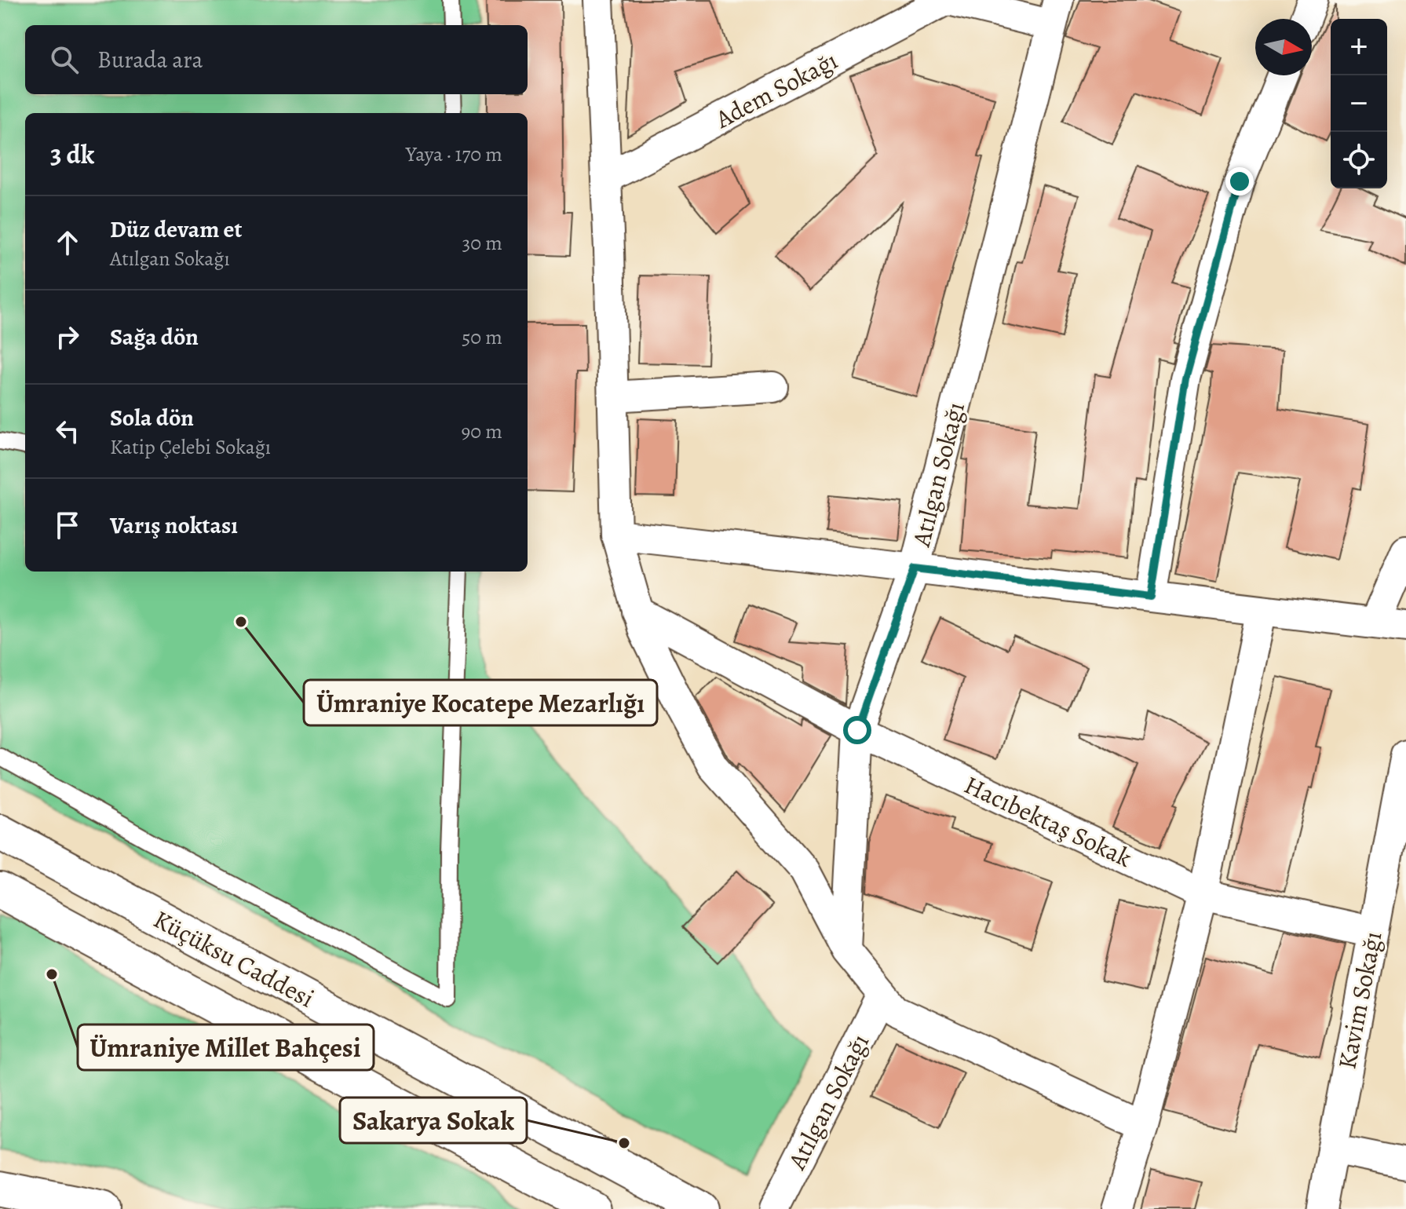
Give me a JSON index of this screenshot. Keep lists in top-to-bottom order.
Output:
{
  "streets": {
    "main road": ["Küçüksu Caddesi"],
    "street": [
      "Adem Sokağı",
      "Atılgan Sokağı",
      "Hacıbektaş Sokak",
      "Kavim Sokağı"
    ]
  },
  "crossings": [
    ["Adem Sokağı", "Atılgan Sokağı"],
    ["Atılgan Sokağı", "Hacıbektaş Sokak"],
    ["Hacıbektaş Sokak", "Kavim Sokağı"]
  ],
  "places": ["Ümraniye Kocatepe Mezarlığı", "Ümraniye Millet Bahçesi", "Sakarya Sokak"],
  "north": "right",
  "page": {
    "map_buttons": ["+", "−"],
    "search": "Burada ara",
    "heading": ["3 dk", "Yaya · 170 m"],
    "list": [
      ["Düz devam et", "Atılgan Sokağı", "30 m"],
      ["Sağa dön", "50 m"],
      ["Sola dön", "Katip Çelebi Sokağı", "90 m"],
      "Varış noktası"
    ]
  }
}
